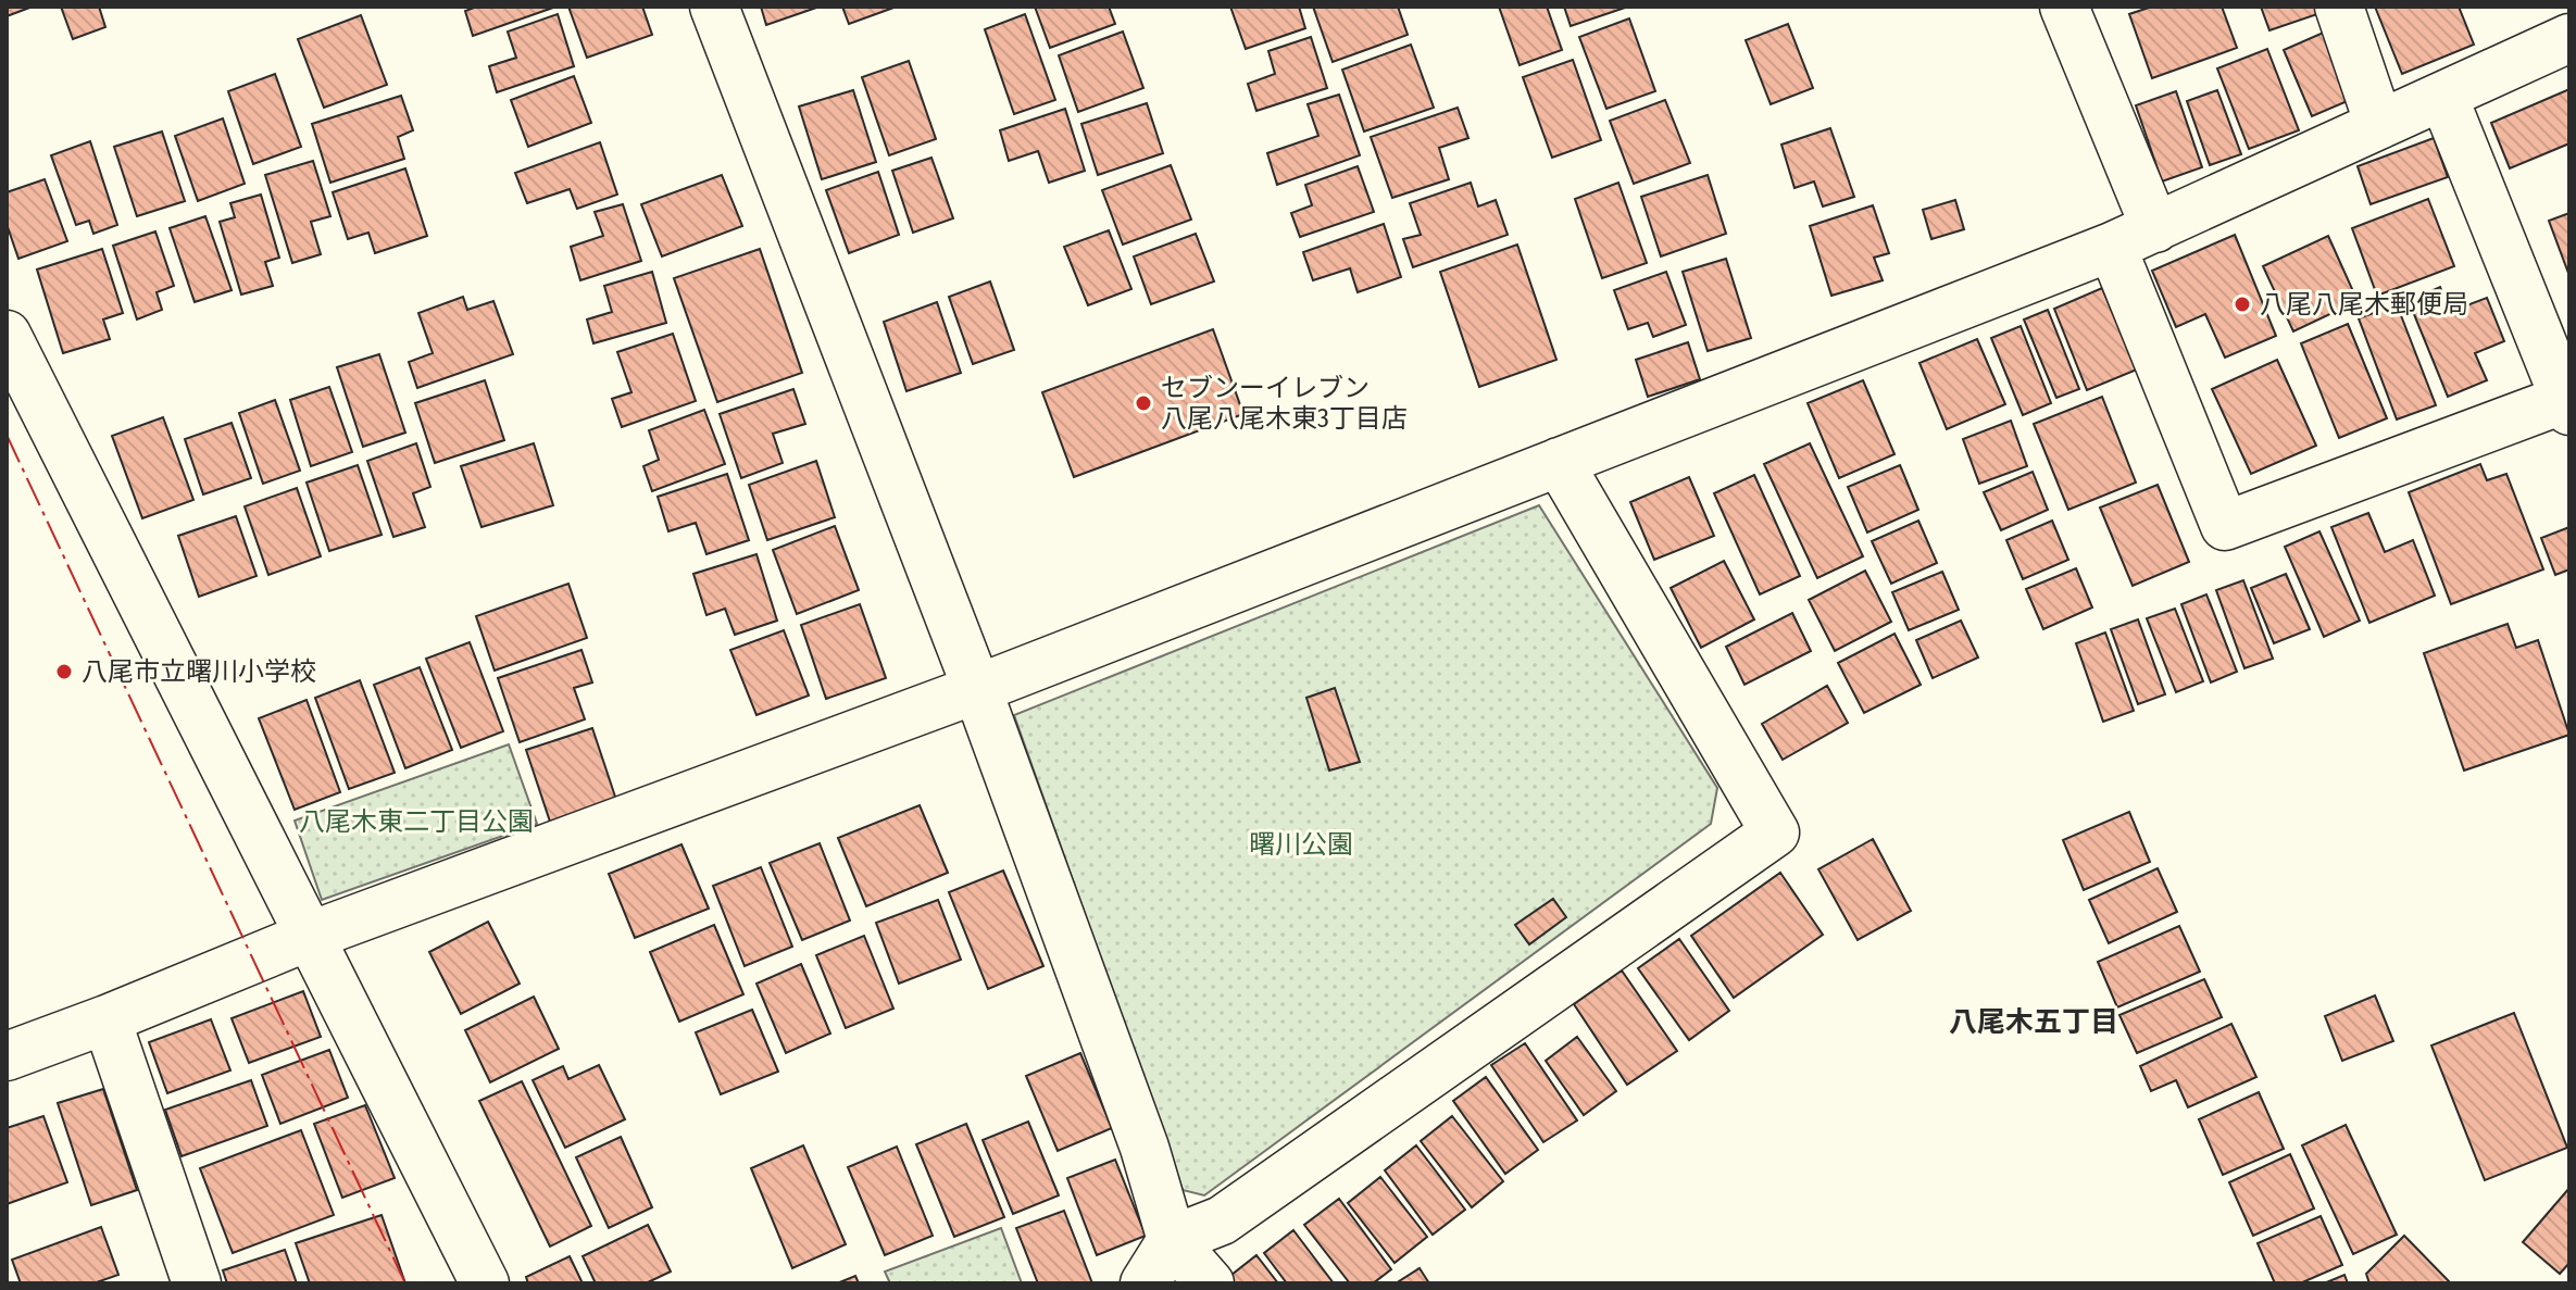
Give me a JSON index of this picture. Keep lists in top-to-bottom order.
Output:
{
  "districts": ["八尾木五丁目"],
  "parks": ["八尾木東二丁目公園", "曙川公園"],
  "places": ["八尾八尾木郵便局", "セブンーイレブン 八尾八尾木東3丁目店", "八尾市立曙川小学校"]
}
